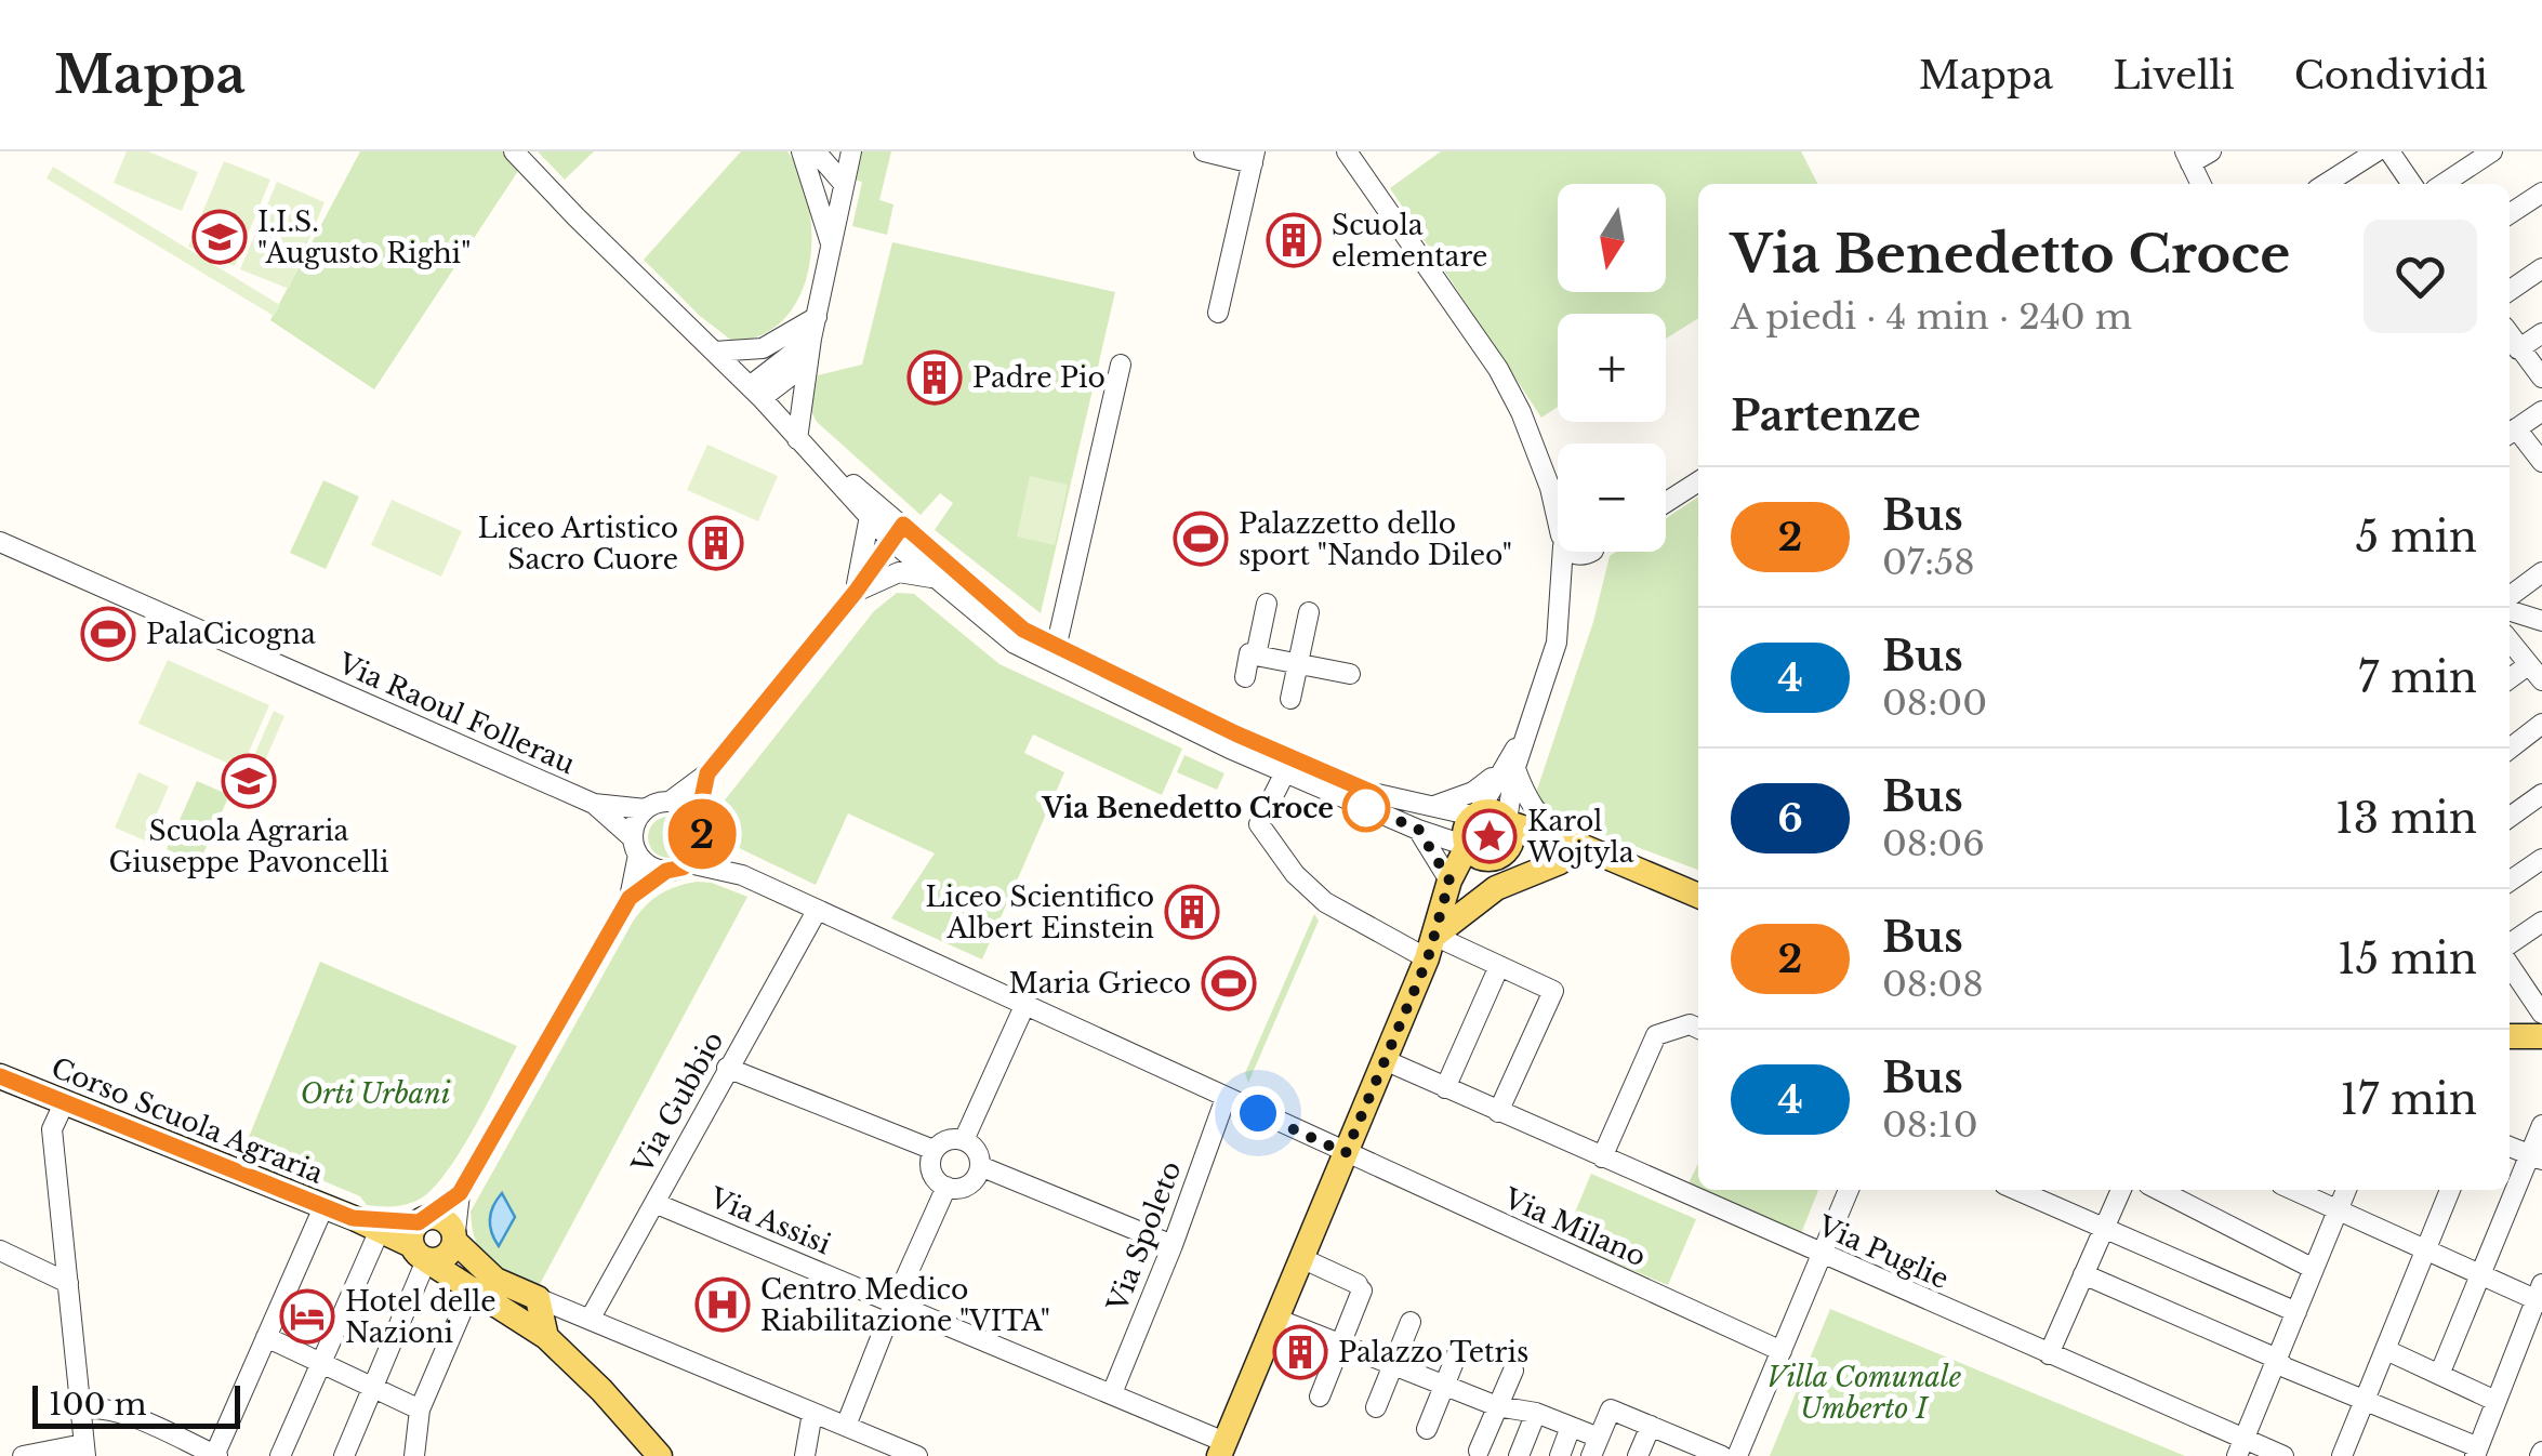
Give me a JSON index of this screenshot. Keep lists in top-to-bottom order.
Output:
{
  "streets": {
    "main road": ["Corso Scuola Agraria"],
    "street": [
      "Via Raoul Follerau",
      "Via Gubbio",
      "Via Assisi",
      "Via Milano",
      "Via Spoleto",
      "Via Puglie"
    ]
  },
  "crossings": [
    ["Via Gubbio", "Via Assisi"],
    ["Via Gubbio", "Via Milano"],
    ["Via Assisi", "Via Spoleto"],
    ["Via Milano", "Via Spoleto"]
  ],
  "parks": ["Orti Urbani", "Villa Comunale Umberto I"],
  "places": {
    "school or university": ["I.I.S. \"Augusto Righi\"", "Scuola Agraria Giuseppe Pavoncelli"],
    "building": [
      "Scuola elementare",
      "Padre Pio",
      "Liceo Artistico Sacro Cuore",
      "Liceo Scientifico Albert Einstein",
      "Palazzo Tetris"
    ],
    "sports": ["Palazzetto dello sport \"Nando Dileo\"", "PalaCicogna", "Maria Grieco"],
    "other": ["Via Benedetto Croce"],
    "place": ["Karol Wojtyla"],
    "hospital": ["Centro Medico Riabilitazione \"VITA\""],
    "hotel": ["Hotel delle Nazioni"]
  },
  "lines": ["bus line 2"],
  "scale_bar": "100 m",
  "north": "bottom",
  "page": {
    "header": "Mappa",
    "nav": ["Mappa", "Livelli", "Condividi"],
    "on_map": "2",
    "map_buttons": ["+", "−"],
    "heading": [
      ["Via Benedetto Croce", "A piedi · 4 min · 240 m"],
      "Partenze"
    ],
    "list": [
      {
        "mark": "2",
        "name": "Bus",
        "note": "07:58",
        "value": "5 min"
      },
      {
        "mark": "4",
        "name": "Bus",
        "note": "08:00",
        "value": "7 min"
      },
      {
        "mark": "6",
        "name": "Bus",
        "note": "08:06",
        "value": "13 min"
      },
      {
        "mark": "2",
        "name": "Bus",
        "note": "08:08",
        "value": "15 min"
      },
      {
        "mark": "4",
        "name": "Bus",
        "note": "08:10",
        "value": "17 min"
      }
    ],
    "scale": "100 m"
  }
}
